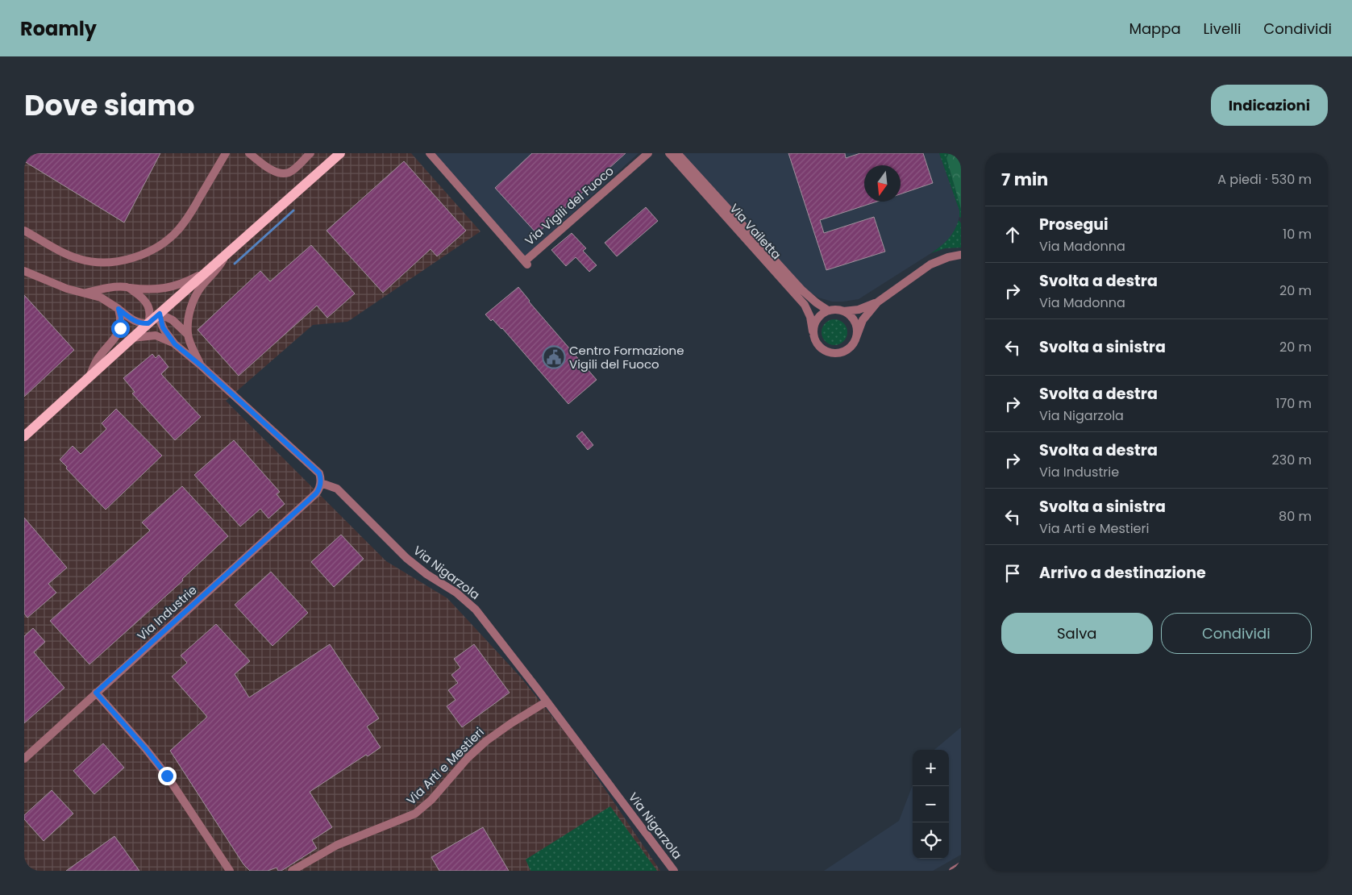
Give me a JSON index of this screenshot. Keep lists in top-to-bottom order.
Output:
{
  "streets": {
    "street": [
      "Via Vigili del Fuoco",
      "Via Vailetta",
      "Via Nigarzola",
      "Via Industrie",
      "Via Arti e Mestieri"
    ]
  },
  "crossings": [
    ["Via Nigarzola", "Via Industrie"],
    ["Via Nigarzola", "Via Arti e Mestieri"]
  ],
  "places": {
    "public building": ["Centro Formazione Vigili del Fuoco"]
  },
  "north": "bottom",
  "page": {
    "header": "Roamly",
    "nav": ["Mappa", "Livelli", "Condividi"],
    "title": "Dove siamo",
    "buttons": [
      "Indicazioni",
      ["Salva", "Condividi"]
    ],
    "heading": ["7 min", "A piedi · 530 m"],
    "list": [
      ["Prosegui", "Via Madonna", "10 m"],
      ["Svolta a destra", "Via Madonna", "20 m"],
      ["Svolta a sinistra", "20 m"],
      ["Svolta a destra", "Via Nigarzola", "170 m"],
      ["Svolta a destra", "Via Industrie", "230 m"],
      ["Svolta a sinistra", "Via Arti e Mestieri", "80 m"],
      "Arrivo a destinazione"
    ],
    "map_buttons": ["+", "−"]
  }
}
